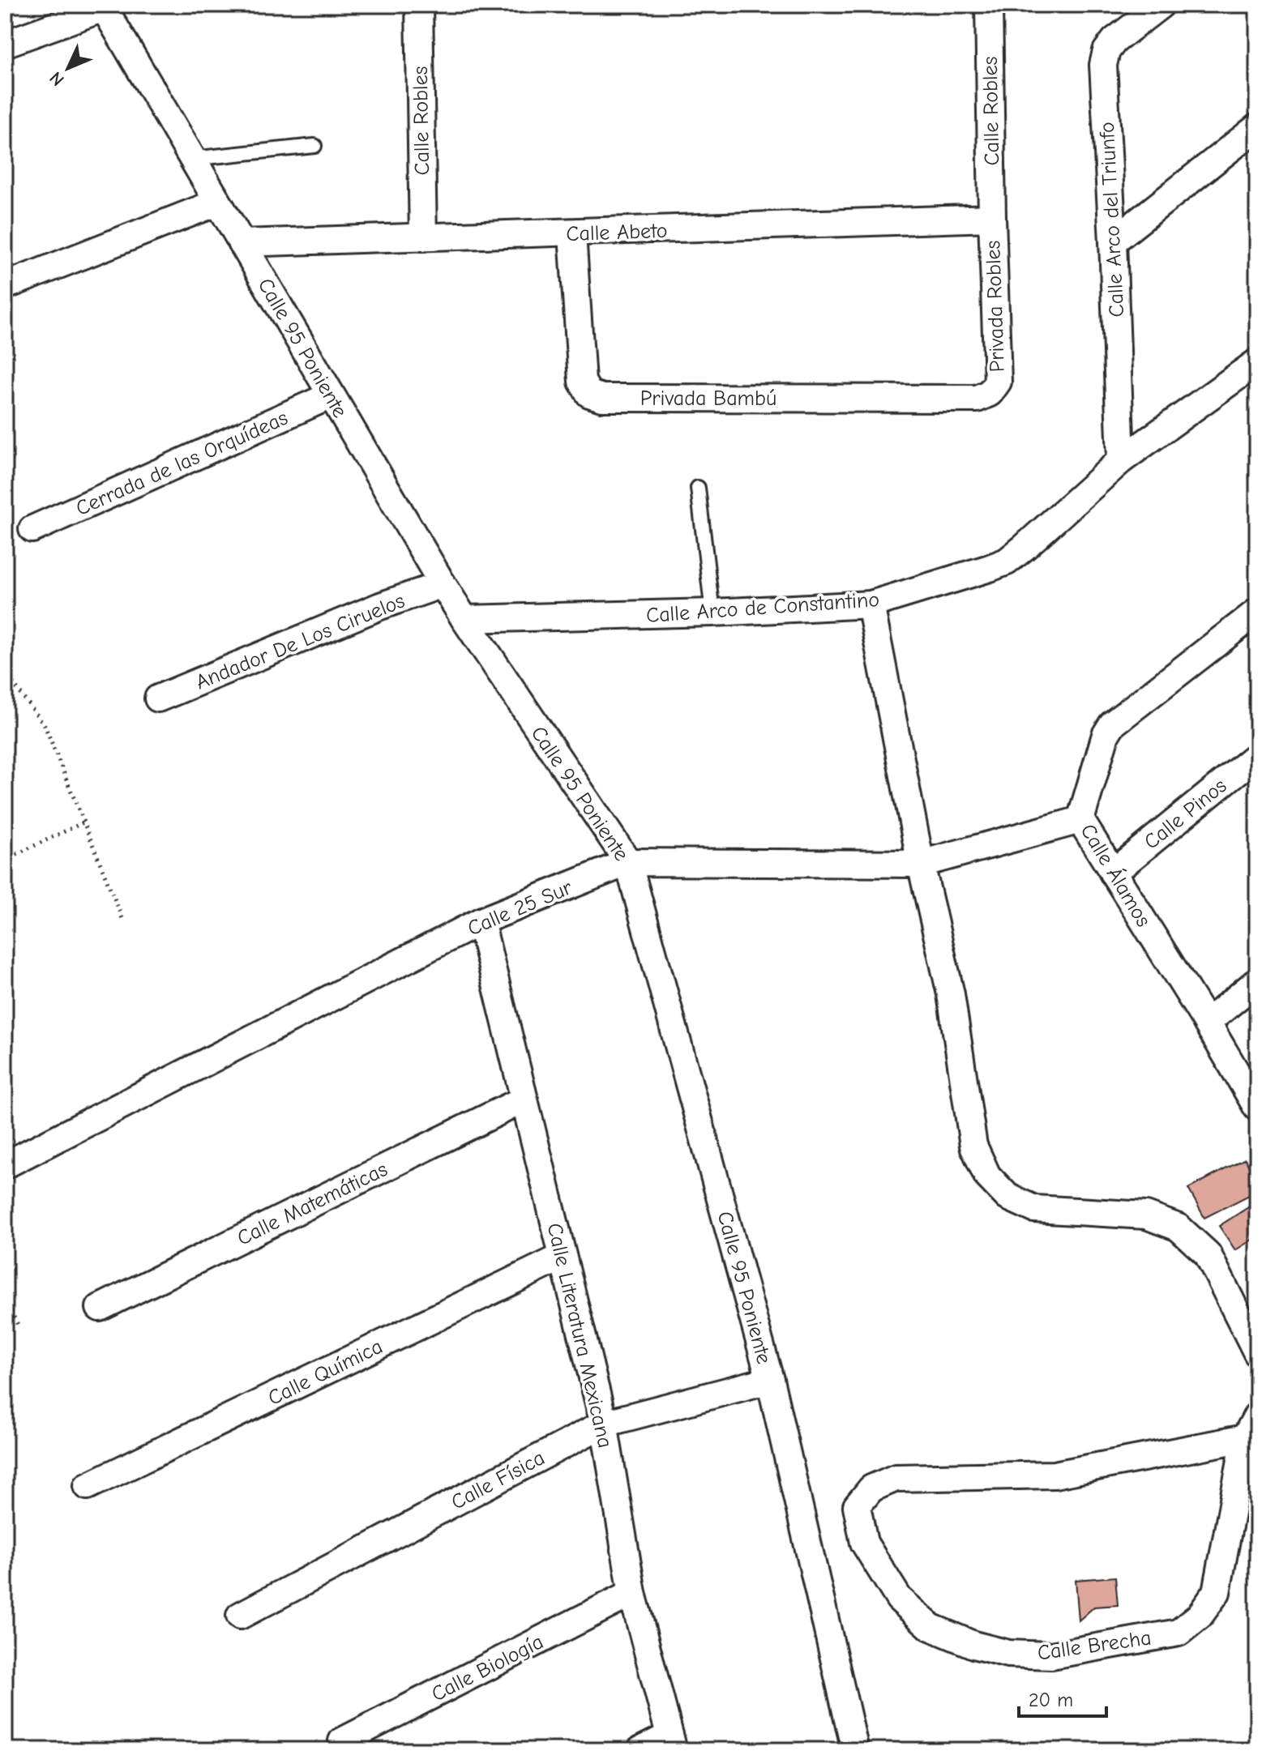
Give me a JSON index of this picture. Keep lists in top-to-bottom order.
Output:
{
  "streets": {
    "street": [
      "Calle Robles",
      "Calle Arco del Triunfo",
      "Calle Abeto",
      "Privada Robles",
      "Calle 95 Poniente",
      "Privada Bambú",
      "Cerrada de las Orquídeas",
      "Calle Arco de Constantino",
      "Andador De Los Ciruelos",
      "Calle Pinos",
      "Calle Álamos",
      "Calle 25 Sur",
      "Calle Matemáticas",
      "Calle Literatura Mexicana",
      "Calle Química",
      "Calle Física",
      "Calle Brecha",
      "Calle Biología"
    ]
  },
  "crossings": [
    ["Calle Robles", "Calle Abeto"],
    ["Calle Robles", "Privada Robles"],
    ["Calle Arco del Triunfo", "Calle Arco de Constantino"],
    ["Calle Abeto", "Privada Robles"],
    ["Calle Abeto", "Calle 95 Poniente"],
    ["Calle Abeto", "Privada Bambú"],
    ["Privada Robles", "Privada Bambú"],
    ["Calle 95 Poniente", "Cerrada de las Orquídeas"],
    ["Calle 95 Poniente", "Calle Arco de Constantino"],
    ["Calle 95 Poniente", "Andador De Los Ciruelos"],
    ["Calle 95 Poniente", "Calle 25 Sur"],
    ["Calle 95 Poniente", "Calle Física"],
    ["Calle Pinos", "Calle Álamos"],
    ["Calle Álamos", "Calle 25 Sur"],
    ["Calle 25 Sur", "Calle Literatura Mexicana"],
    ["Calle Matemáticas", "Calle Literatura Mexicana"],
    ["Calle Literatura Mexicana", "Calle Química"],
    ["Calle Literatura Mexicana", "Calle Física"],
    ["Calle Literatura Mexicana", "Calle Biología"]
  ],
  "scale_bar": "20 m",
  "north": "bottom left"
}
